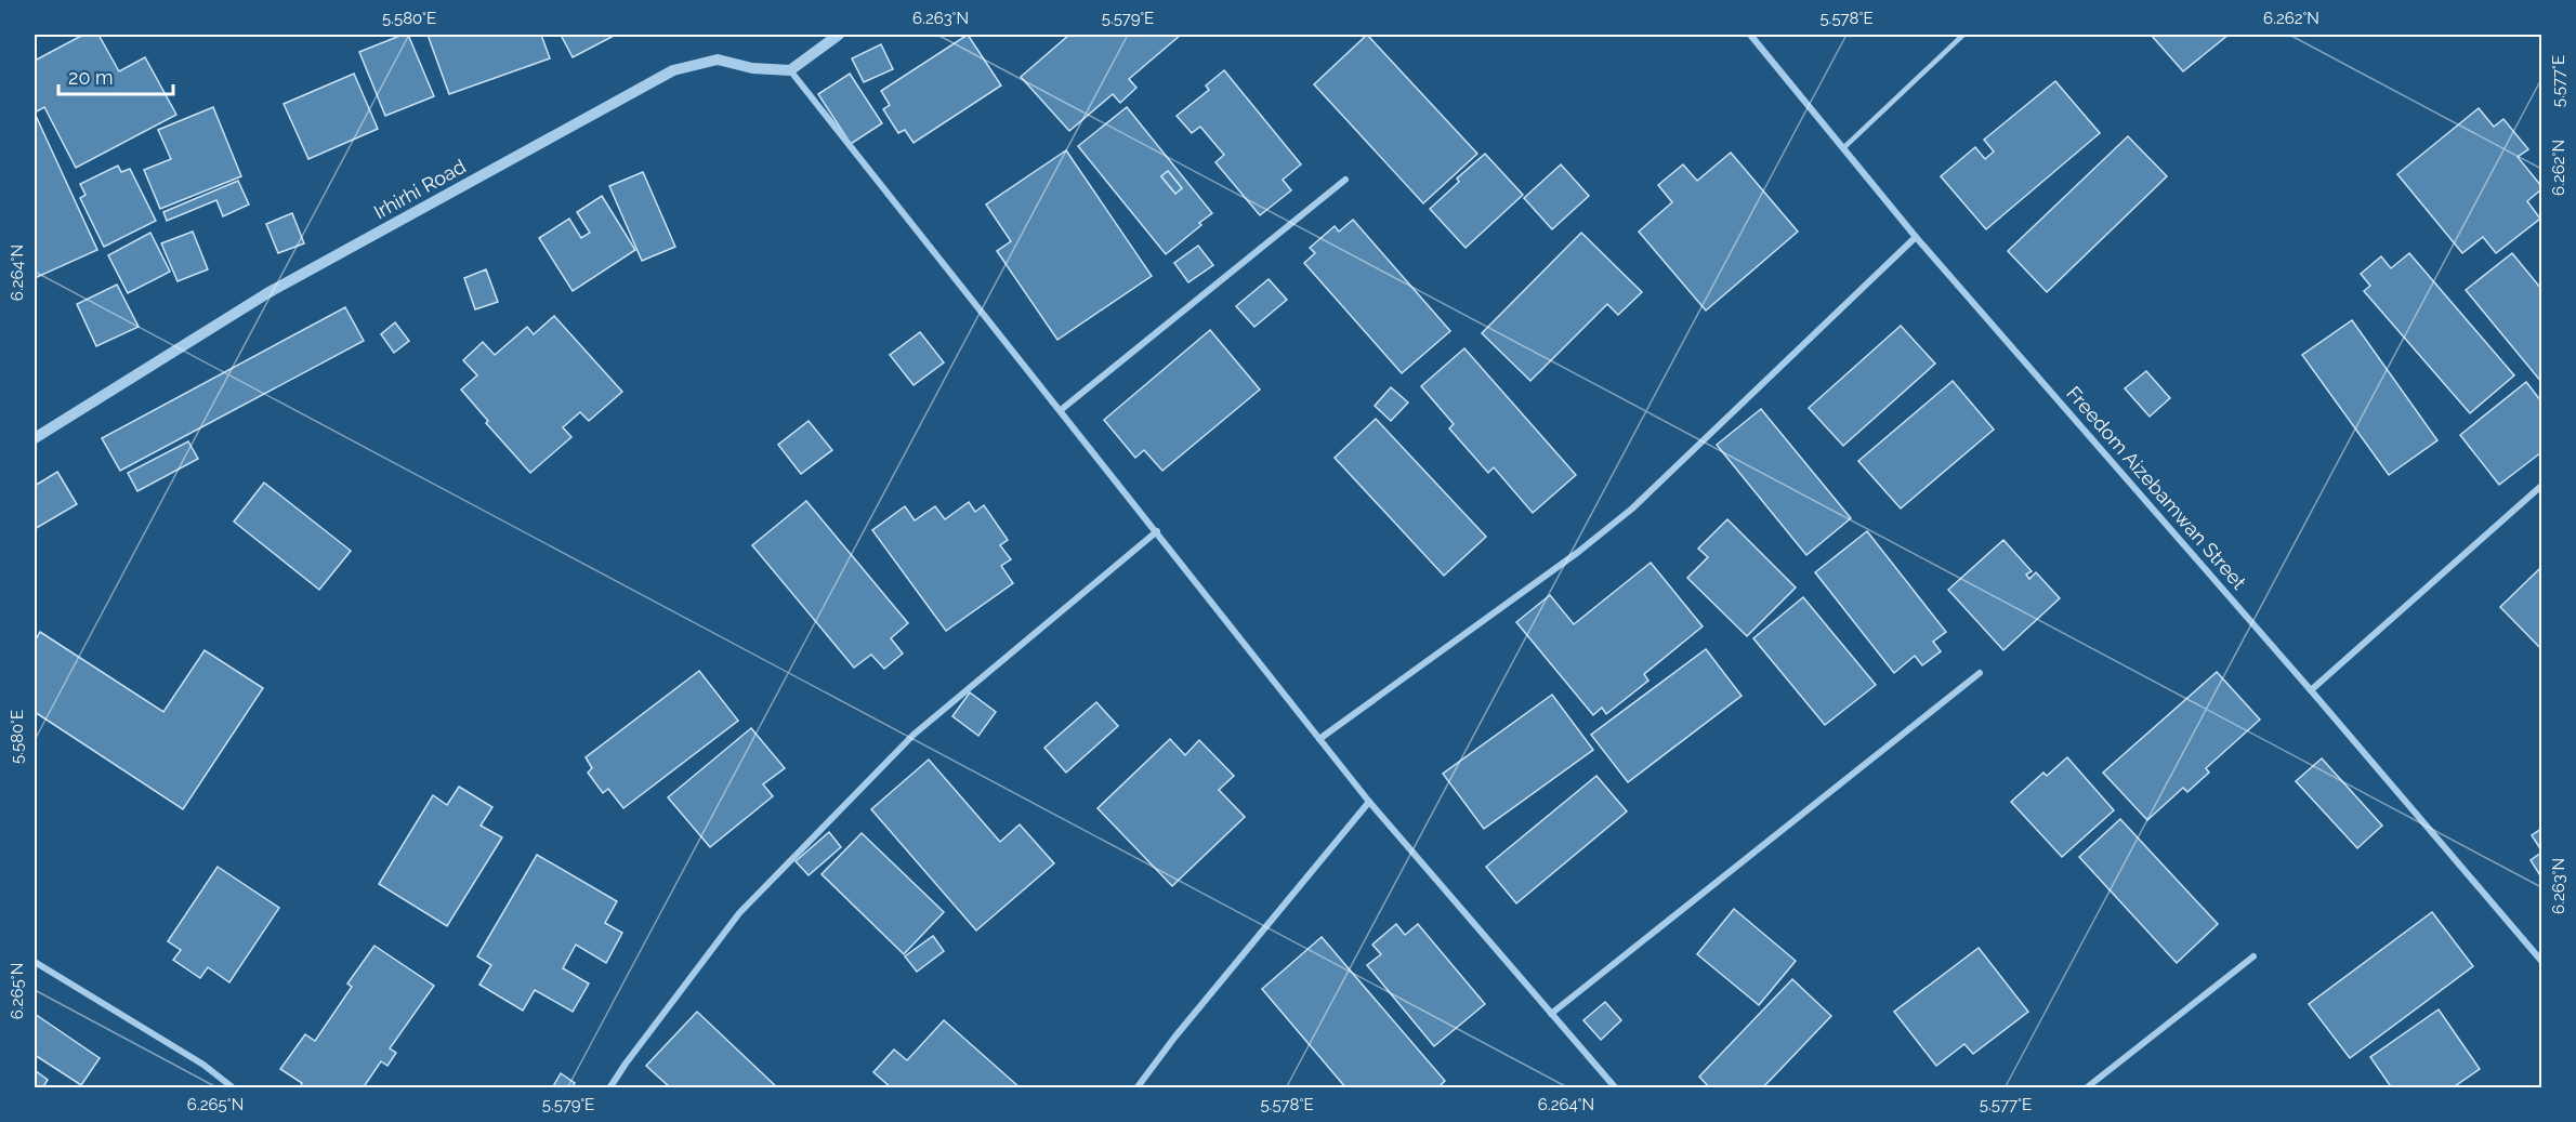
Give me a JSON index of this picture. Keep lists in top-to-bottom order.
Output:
{
  "streets": {
    "street": ["Irhirhi Road", "Freedom Aizebamwan Street"]
  },
  "scale_bar": "20 m",
  "coordinates": [
    "5.580°E",
    "6.263°N",
    "5.579°E",
    "5.578°E",
    "6.262°N",
    "5.577°E",
    "6.264°N",
    "6.265°N"
  ]
}
